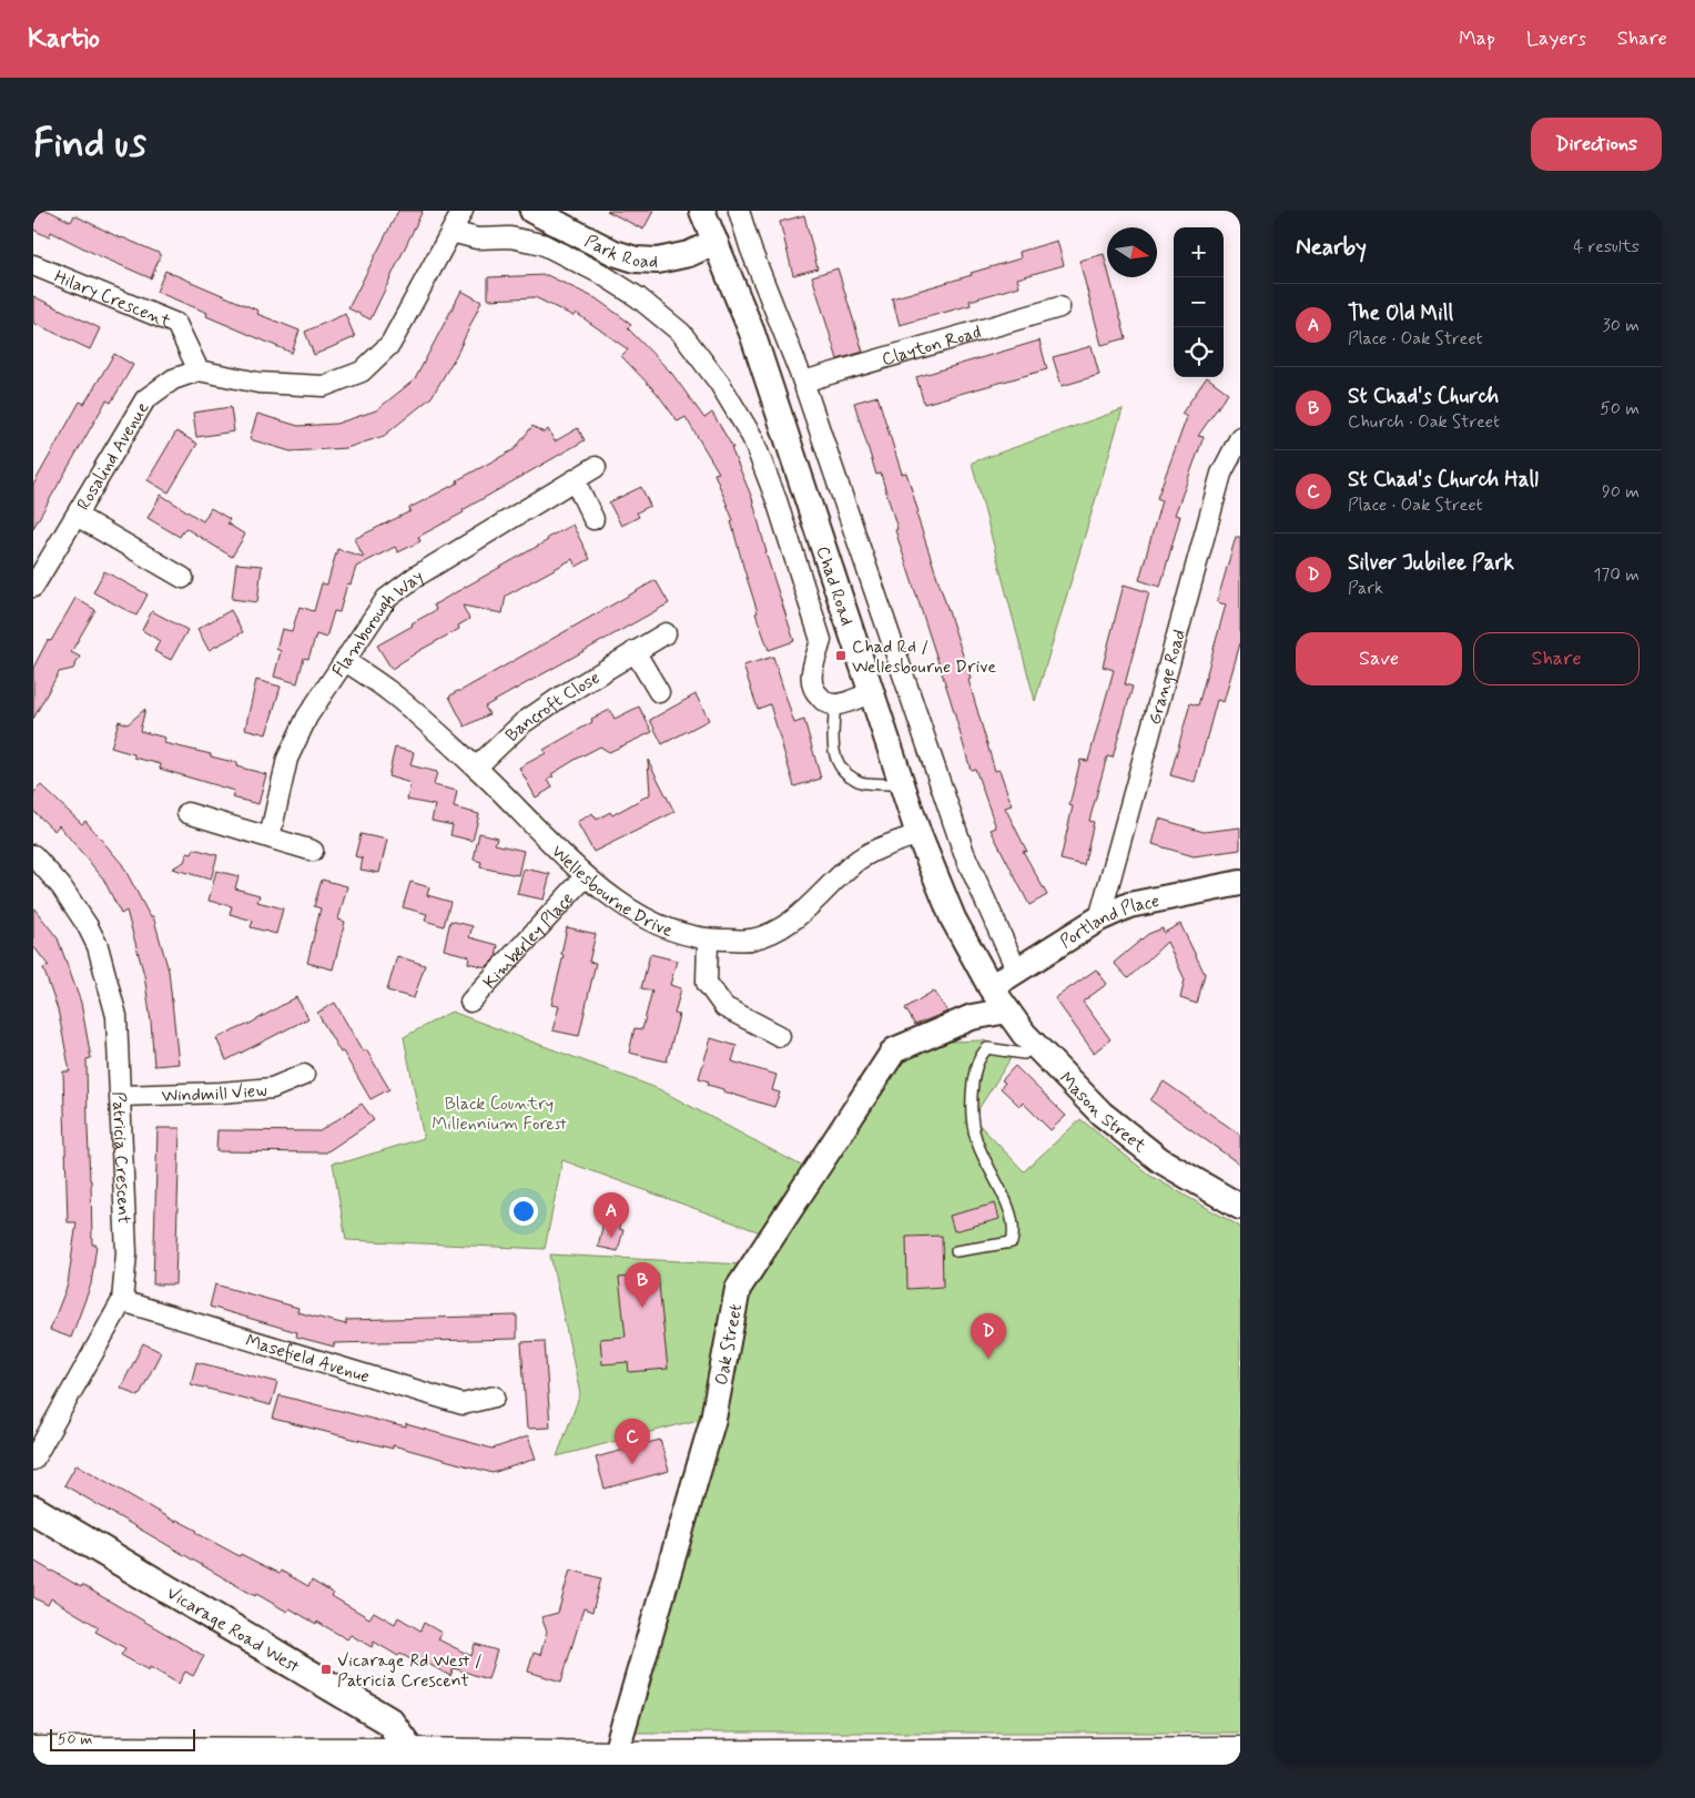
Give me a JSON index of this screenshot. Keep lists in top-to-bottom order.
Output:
{
  "streets": {
    "main road": ["Vicarage Road West"],
    "street": [
      "Park Road",
      "Hilary Crescent",
      "Clayton Road",
      "Rosalind Avenue",
      "Chad Road",
      "Flamborough Way",
      "Grange Road",
      "Bancroft Close",
      "Wellesbourne Drive",
      "Portland Place",
      "Kimberley Place",
      "Windmill View",
      "Mason Street",
      "Patricia Crescent",
      "Oak Street",
      "Masefield Avenue"
    ]
  },
  "crossings": [
    ["Park Road", "Chad Road"],
    ["Hilary Crescent", "Rosalind Avenue"],
    ["Clayton Road", "Chad Road"],
    ["Chad Road", "Wellesbourne Drive"],
    ["Chad Road", "Portland Place"],
    ["Chad Road", "Mason Street"],
    ["Flamborough Way", "Wellesbourne Drive"],
    ["Grange Road", "Portland Place"],
    ["Bancroft Close", "Wellesbourne Drive"],
    ["Wellesbourne Drive", "Kimberley Place"],
    ["Portland Place", "Mason Street"],
    ["Windmill View", "Patricia Crescent"],
    ["Mason Street", "Oak Street"],
    ["Patricia Crescent", "Masefield Avenue"]
  ],
  "parks": ["Black Country Millennium Forest"],
  "places": {
    "transit": ["Chad Rd / Wellesbourne Drive", "Vicarage Rd West / Patricia Crescent"]
  },
  "scale_bar": "50 m",
  "north": "right",
  "page": {
    "header": "Kartio",
    "nav": ["Map", "Layers", "Share"],
    "buttons": [
      "Directions",
      ["Save", "Share"]
    ],
    "title": "Find us",
    "heading": ["Nearby", "4 results"],
    "map_buttons": ["+", "−"],
    "list": [
      {
        "mark": "A",
        "name": "The Old Mill",
        "note": "Place · Oak Street",
        "value": "30 m"
      },
      {
        "mark": "B",
        "name": "St Chad's Church",
        "note": "Church · Oak Street",
        "value": "50 m"
      },
      {
        "mark": "C",
        "name": "St Chad's Church Hall",
        "note": "Place · Oak Street",
        "value": "90 m"
      },
      {
        "mark": "D",
        "name": "Silver Jubilee Park",
        "note": "Park",
        "value": "170 m"
      }
    ],
    "pins": [
      "A",
      "B",
      "D",
      "C"
    ],
    "scale": "50 m"
  }
}
